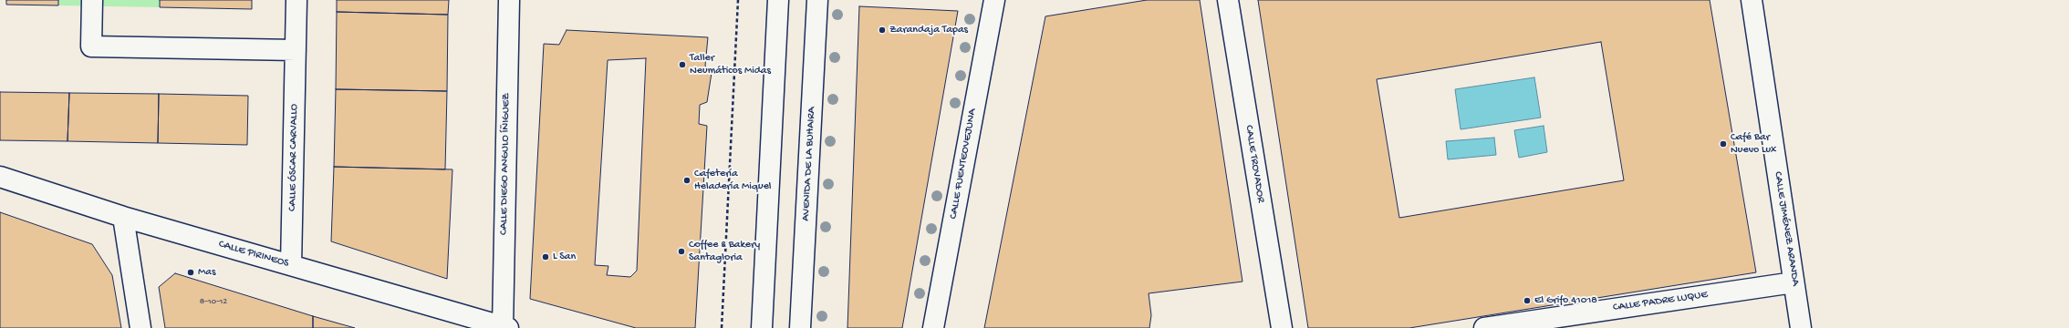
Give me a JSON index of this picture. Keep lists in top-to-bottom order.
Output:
{
  "streets": {
    "street": [
      "CALLE ÓSCAR CARVALLO",
      "CALLE DIEGO ANGULO ÍÑIGUEZ",
      "AVENIDA DE LA BUHAIRA",
      "CALLE FUENTEOVEJUNA",
      "CALLE TROVADOR",
      "CALLE JIMÉNEZ ARANDA",
      "CALLE PIRINEOS",
      "CALLE PADRE LUQUE"
    ]
  },
  "crossings": [
    ["CALLE ÓSCAR CARVALLO", "CALLE PIRINEOS"],
    ["CALLE DIEGO ANGULO ÍÑIGUEZ", "CALLE PIRINEOS"],
    ["CALLE JIMÉNEZ ARANDA", "CALLE PADRE LUQUE"]
  ],
  "places": [
    "Zarandaja Tapas",
    "Taller Neumáticos Midas",
    "Café Bar Nuevo Lux",
    "Cafetería Heladería Miquel",
    "Coffee & Bakery Santagloria",
    "L San",
    "Mas",
    "El Grifo 41018"
  ],
  "house_numbers": ["8-10-12"]
}
